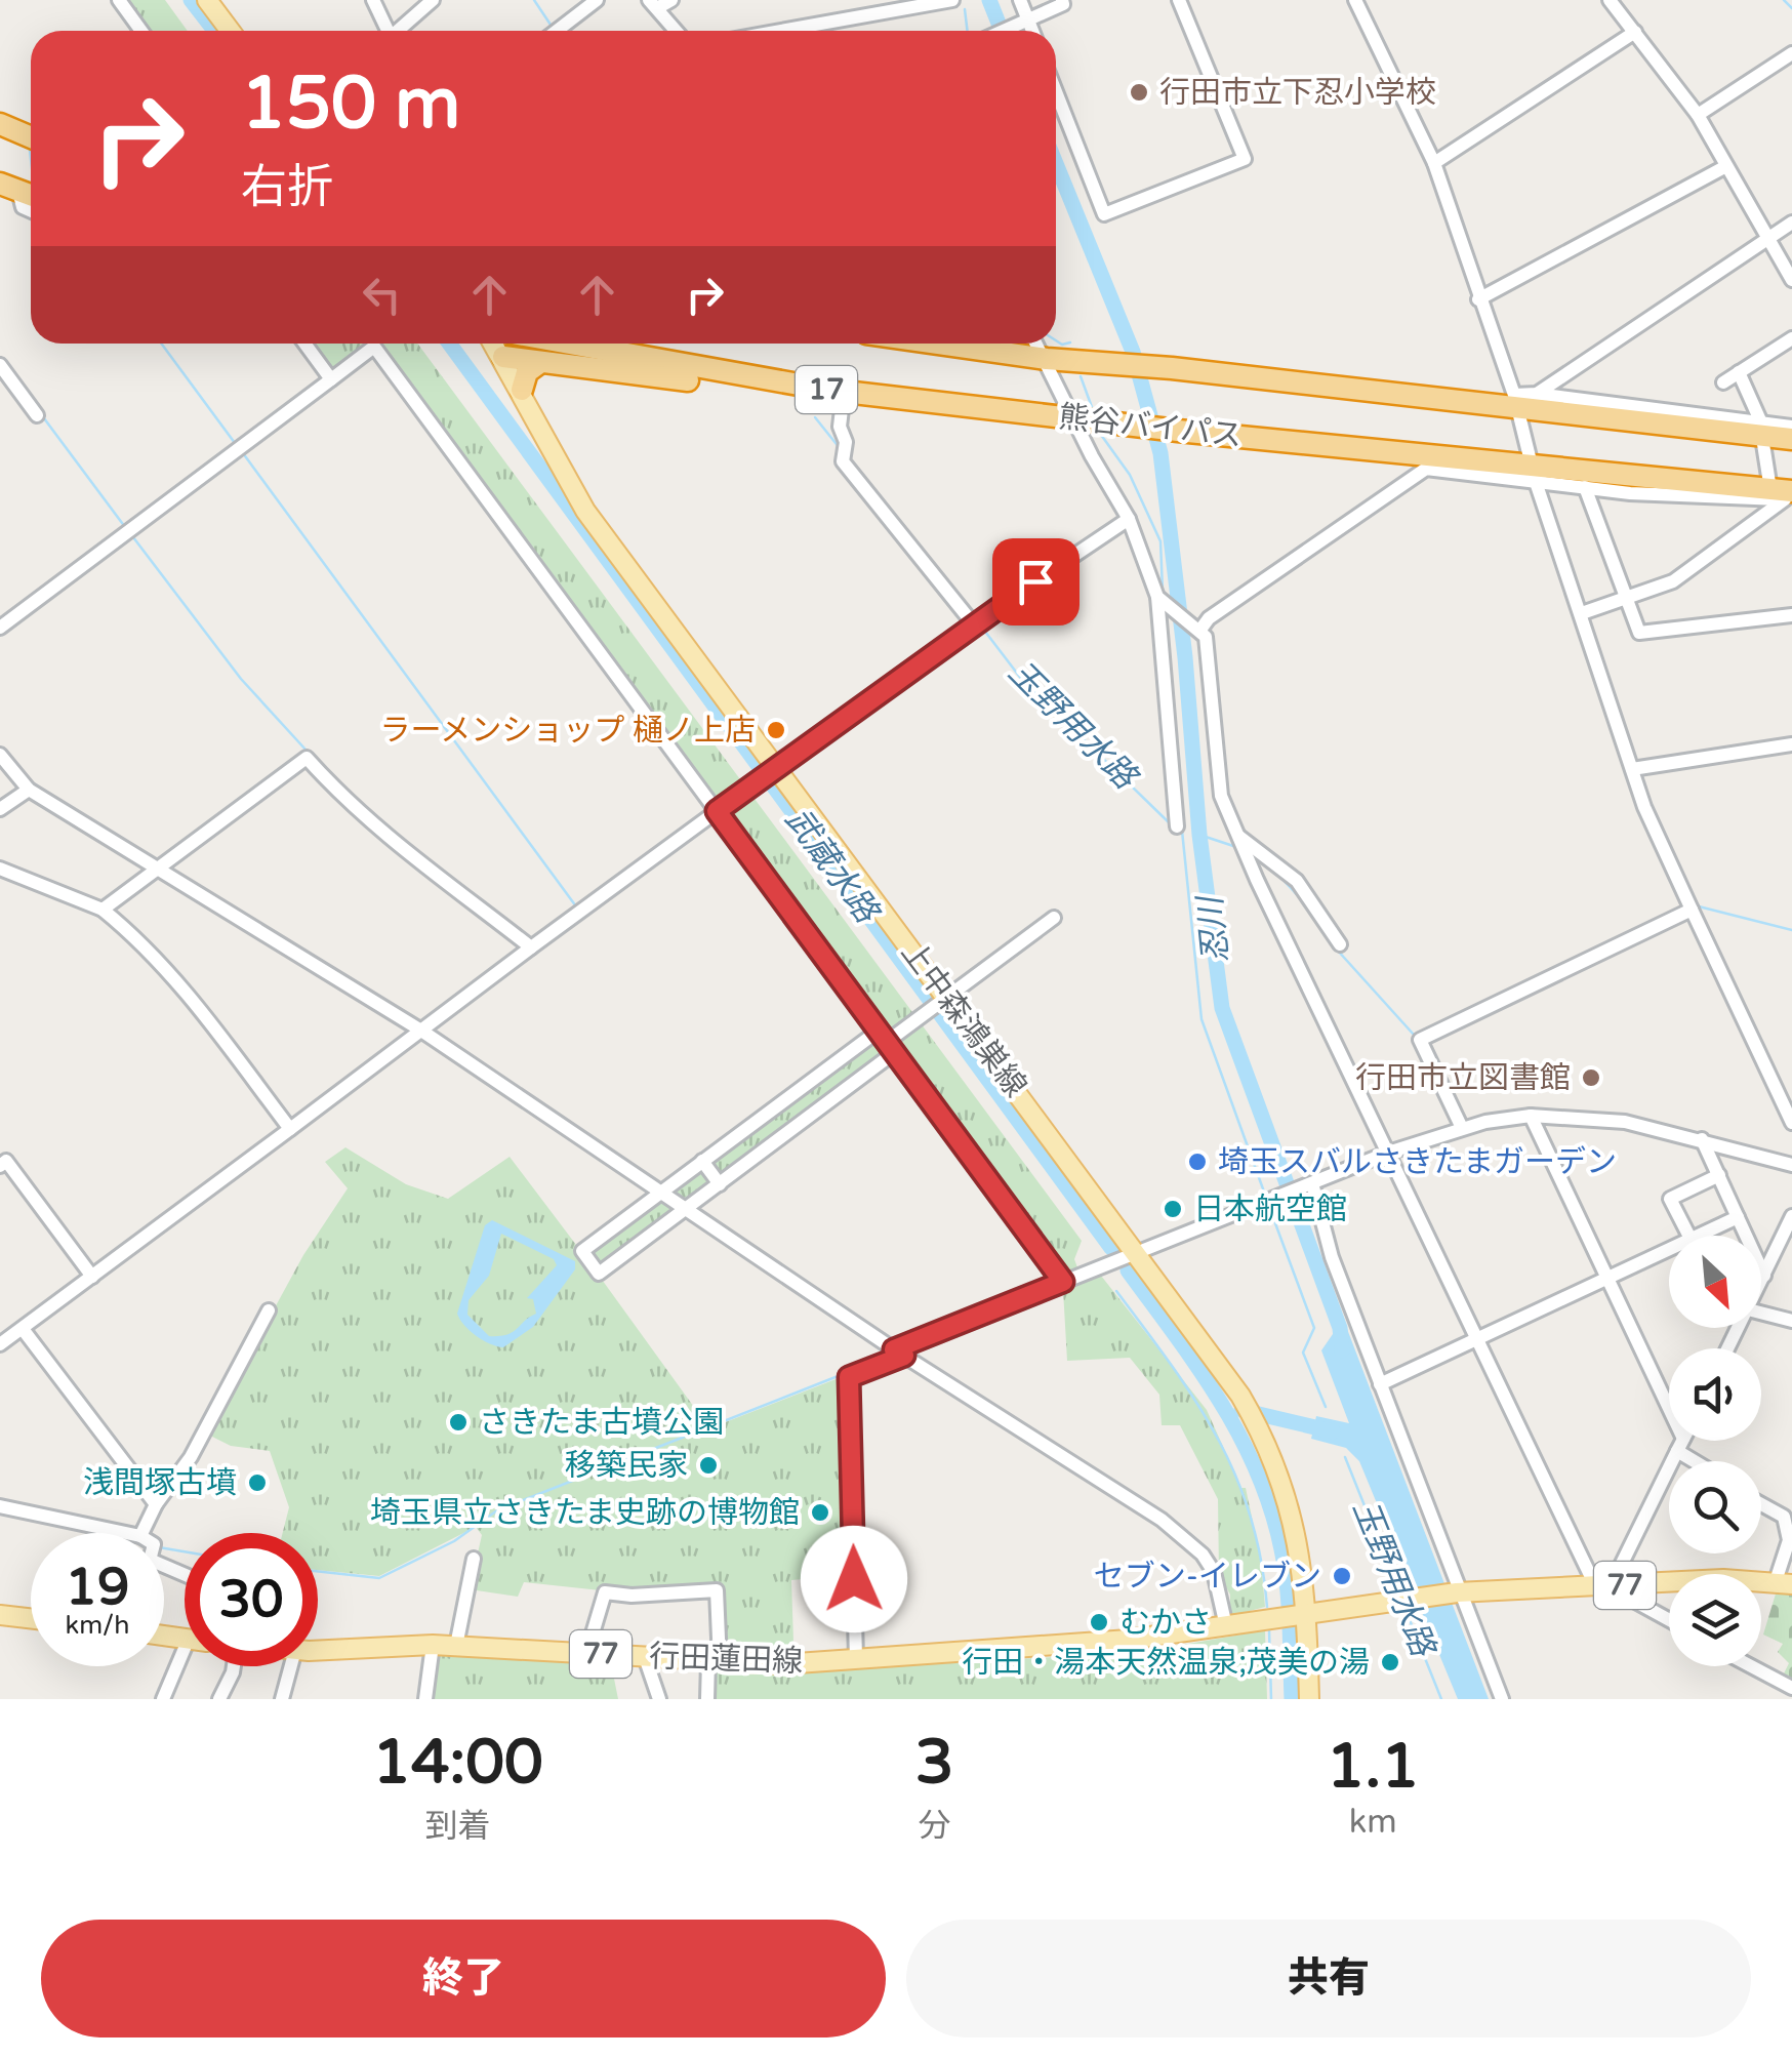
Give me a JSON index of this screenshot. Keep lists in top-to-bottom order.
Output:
{
  "streets": {
    "highway": ["17", "熊谷バイパス"],
    "main road": ["上中森鴻巣線", "77", "行田蓮田線"]
  },
  "crossings": [
    ["17", "熊谷バイパス"],
    ["17", "上中森鴻巣線"],
    ["上中森鴻巣線", "行田蓮田線"],
    ["77", "行田蓮田線"]
  ],
  "water": ["玉野用水路", "武蔵水路", "忍川"],
  "places": [
    "行田市立下忍小学校",
    "ラーメンショップ 樋ノ上店",
    "行田市立図書館",
    "埼玉スバルさきたまガーデン",
    "日本航空館",
    "さきたま古墳公園",
    "移築民家",
    "浅間塚古墳",
    "埼玉県立さきたま史跡の博物館",
    "セブン-イレブン",
    "むかさ",
    "行田・湯本天然温泉;茂美の湯"
  ],
  "north": "bottom right",
  "page": {
    "turn": ["150 m", "右折"],
    "speed": "19 km/h",
    "limit": "30",
    "eta": [
      "14:00",
      "到着",
      "3",
      "分",
      "1.1",
      "km"
    ],
    "buttons": ["終了", "共有"]
  }
}
